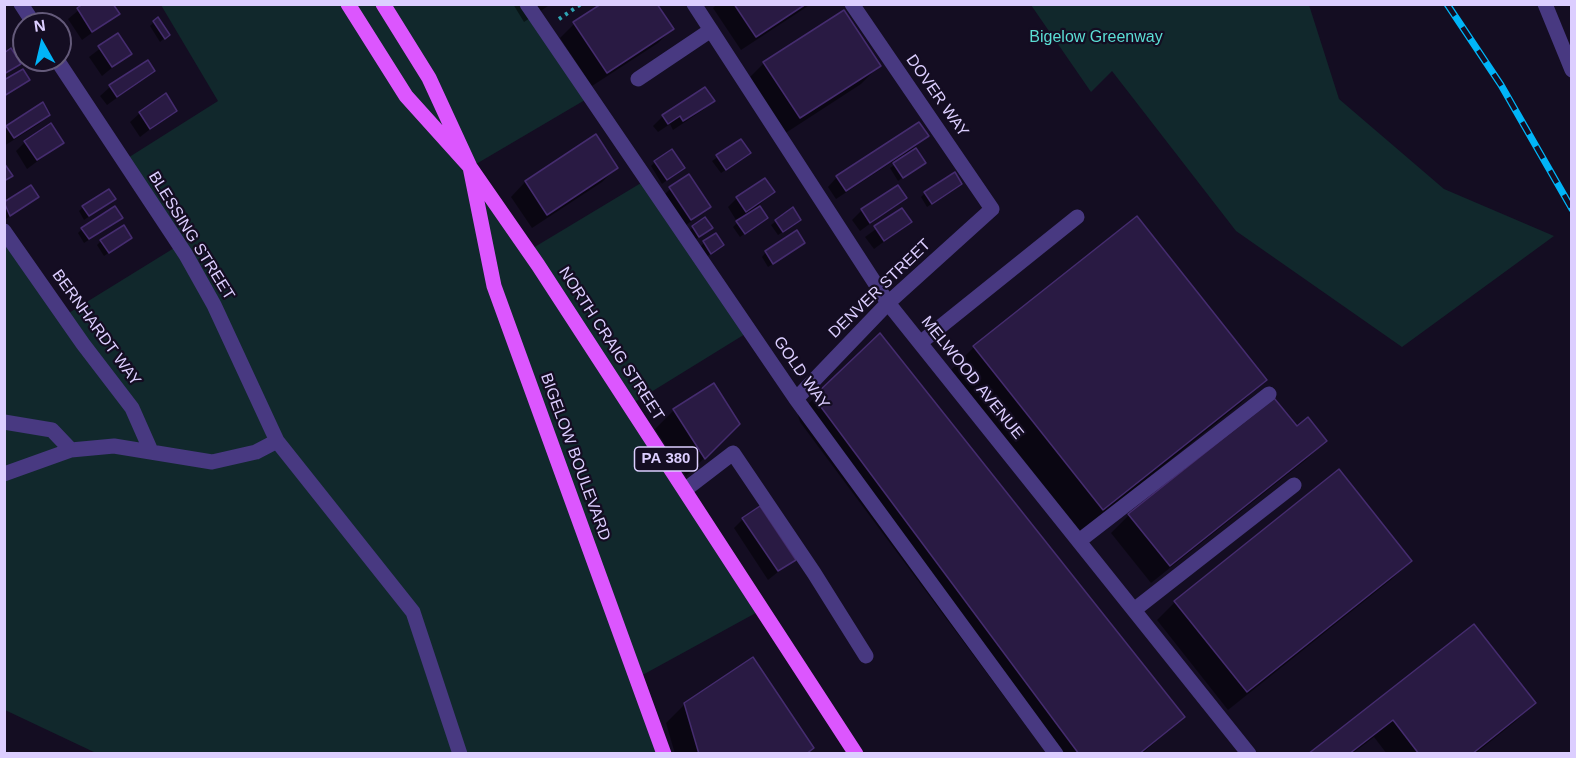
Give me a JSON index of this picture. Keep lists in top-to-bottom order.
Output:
{
  "streets": {
    "main road": ["NORTH CRAIG STREET", "BIGELOW BOULEVARD", "PA 380"],
    "street": [
      "DOVER WAY",
      "BLESSING STREET",
      "DENVER STREET",
      "BERNHARDT WAY",
      "GOLD WAY",
      "MELWOOD AVENUE"
    ]
  },
  "crossings": [
    ["DOVER WAY", "DENVER STREET"],
    ["DENVER STREET", "GOLD WAY"],
    ["DENVER STREET", "MELWOOD AVENUE"],
    ["NORTH CRAIG STREET", "BIGELOW BOULEVARD"],
    ["NORTH CRAIG STREET", "PA 380"],
    ["BIGELOW BOULEVARD", "PA 380"]
  ],
  "parks": ["Bigelow Greenway"],
  "north": "top"
}
